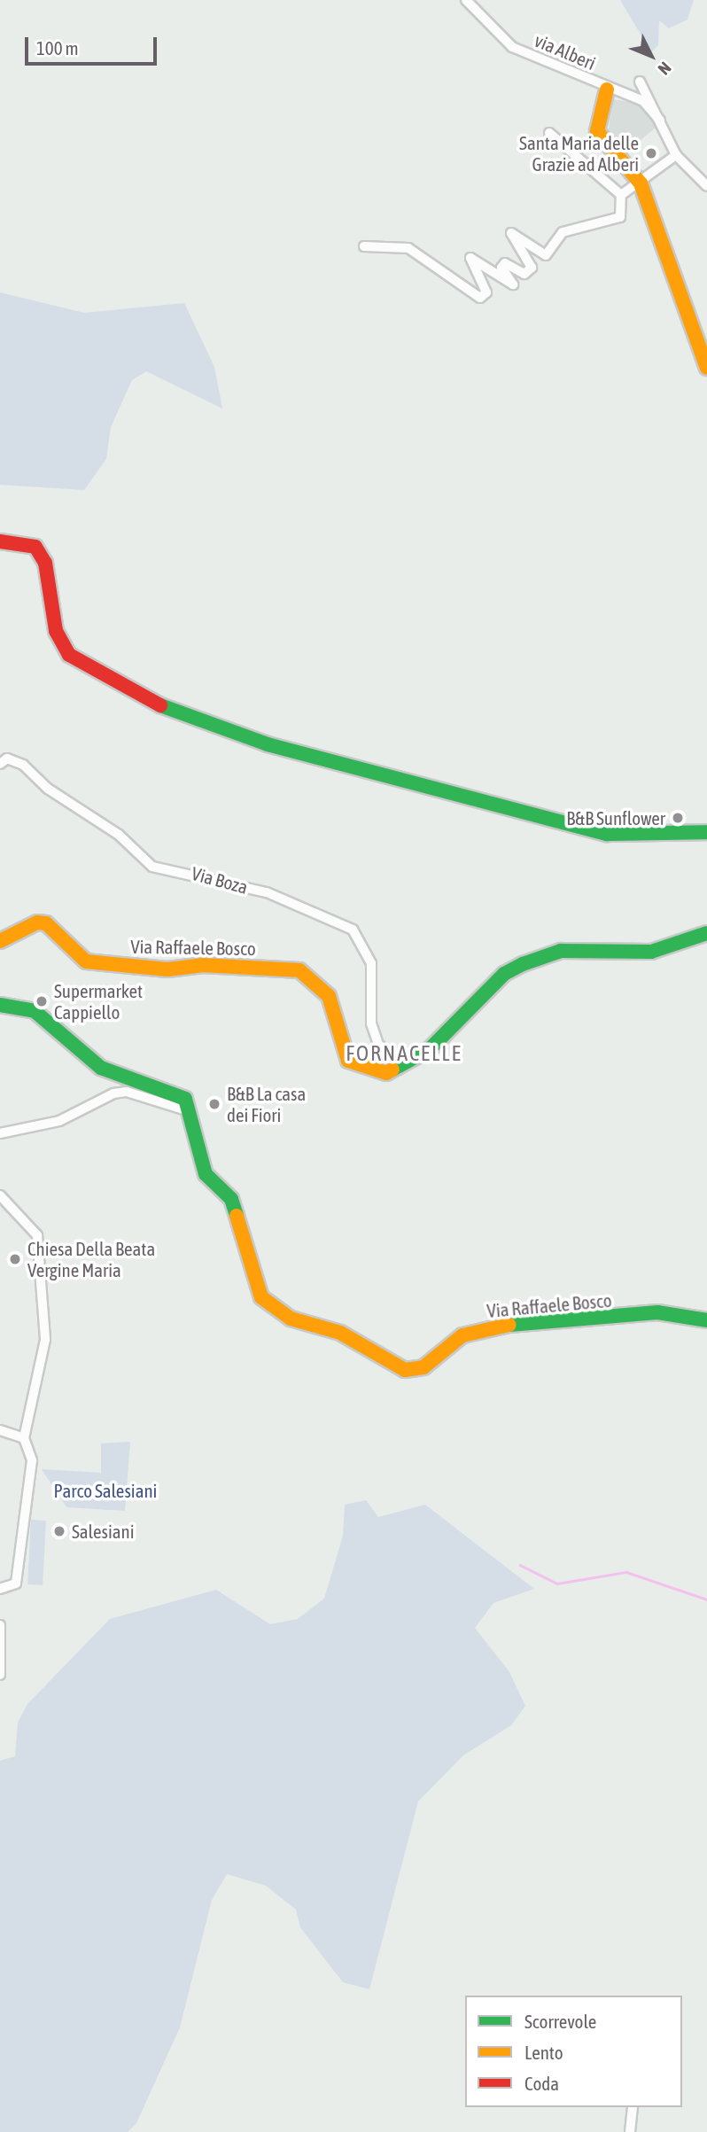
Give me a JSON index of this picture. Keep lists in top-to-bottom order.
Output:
{
  "streets": {
    "street": ["via Alberi", "Via Boza", "Via Raffaele Bosco"]
  },
  "crossings": [
    ["Via Boza", "Via Raffaele Bosco"]
  ],
  "districts": ["FORNACELLE"],
  "parks": ["Parco Salesiani"],
  "places": [
    "Santa Maria delle Grazie ad Alberi",
    "B&B Sunflower",
    "Supermarket Cappiello",
    "B&B La casa dei Fiori",
    "Chiesa Della Beata Vergine Maria",
    "Salesiani"
  ],
  "legend": ["Scorrevole", "Lento", "Coda"],
  "scale_bar": "100 m",
  "north": "bottom right"
}
